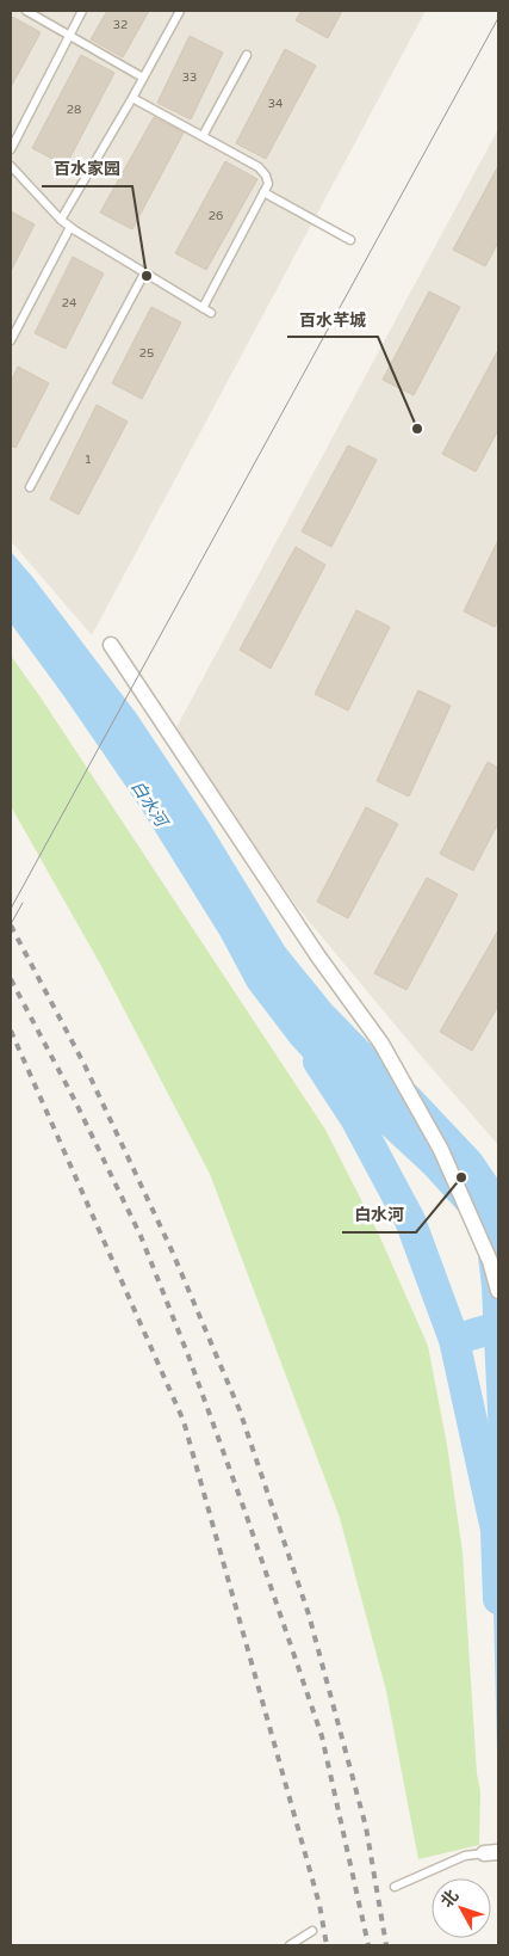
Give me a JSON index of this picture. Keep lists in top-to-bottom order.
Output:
{
  "water": ["白水河"],
  "places": ["百水家园", "百水芊城", "白水河"],
  "house_numbers": [
    "32",
    "33",
    "34",
    "28",
    "26",
    "24",
    "25",
    "1"
  ],
  "north": "top left"
}
